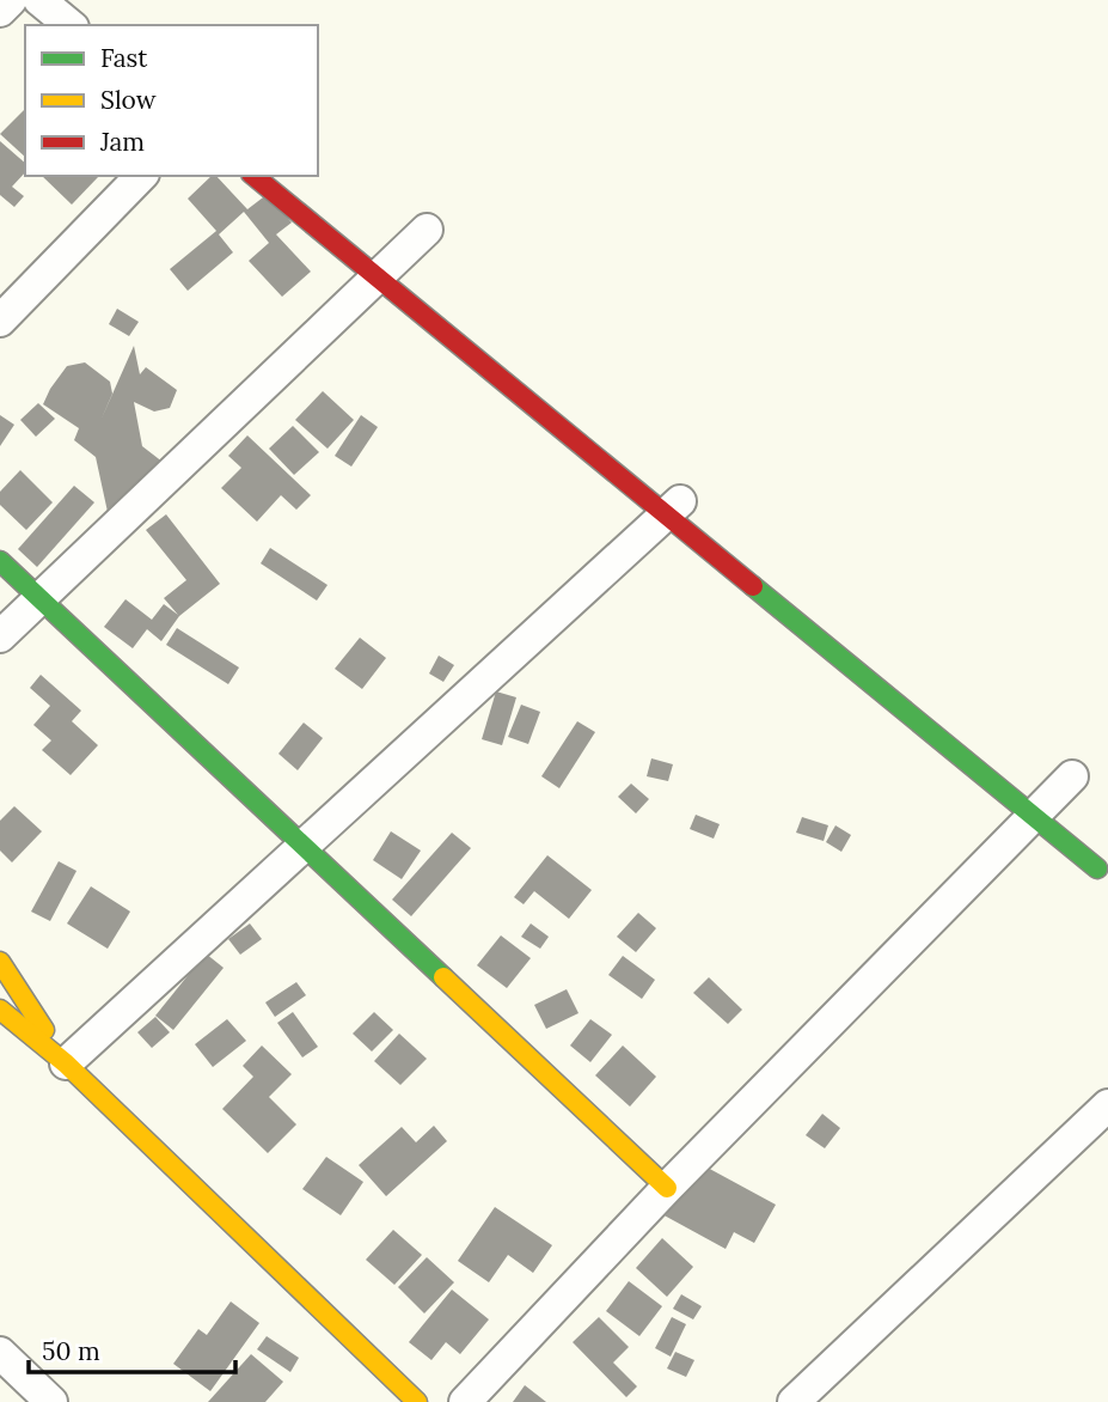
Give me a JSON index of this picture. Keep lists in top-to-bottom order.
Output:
{
  "legend": ["Fast", "Slow", "Jam"],
  "scale_bar": "50 m"
}
